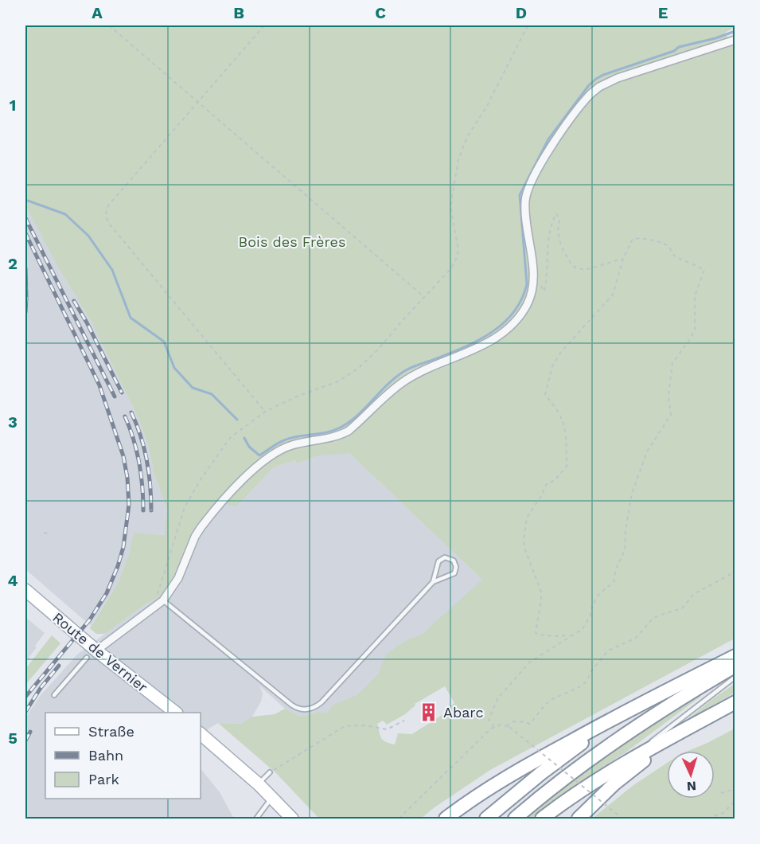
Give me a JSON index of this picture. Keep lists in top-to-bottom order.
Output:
{
  "streets": {
    "main road": ["Route de Vernier"]
  },
  "parks": ["Bois des Frères"],
  "places": {
    "building": ["Abarc"]
  },
  "legend": ["Straße", "Bahn", "Park"],
  "north": "bottom",
  "grid": {
    "columns": [
      "A",
      "B",
      "C",
      "D",
      "E"
    ],
    "rows": [
      "1",
      "2",
      "3",
      "4",
      "5"
    ]
  }
}
